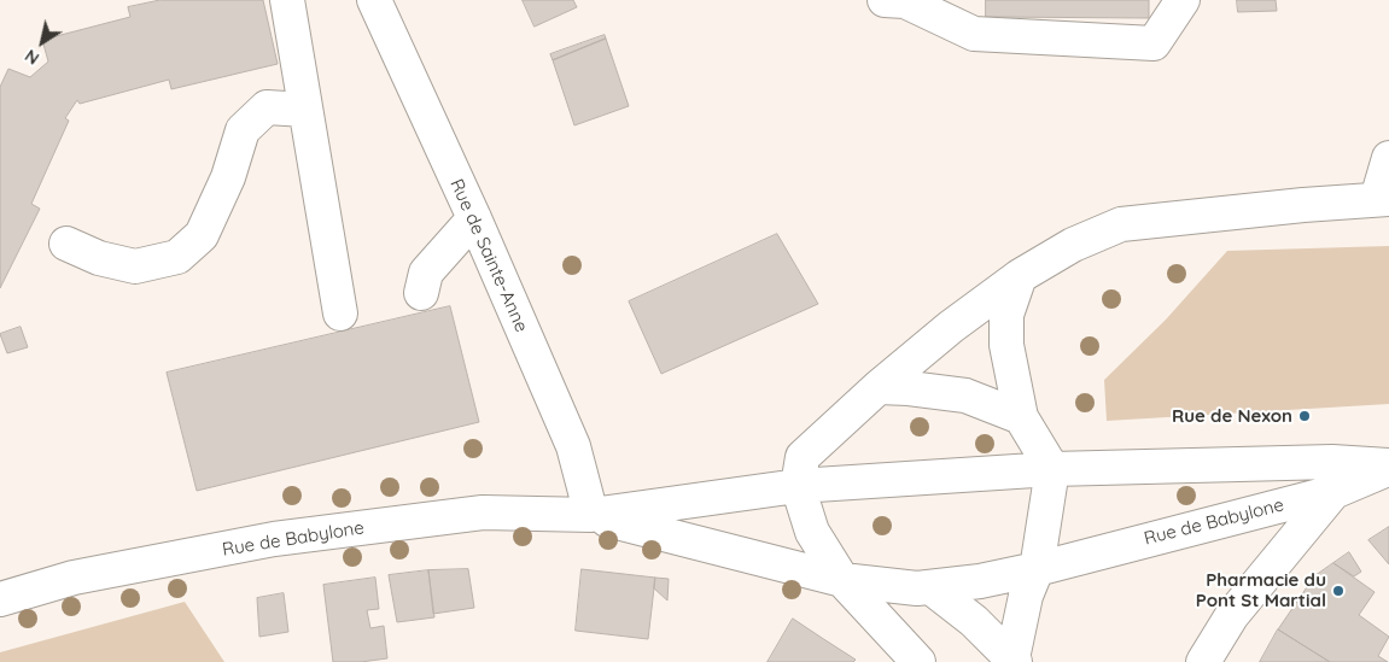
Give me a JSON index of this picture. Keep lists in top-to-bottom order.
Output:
{
  "streets": {
    "street": ["Rue de Sainte-Anne", "Rue de Babylone"]
  },
  "crossings": [
    ["Rue de Sainte-Anne", "Rue de Babylone"]
  ],
  "places": ["Rue de Nexon", "Pharmacie du Pont St Martial"],
  "north": "bottom left"
}
